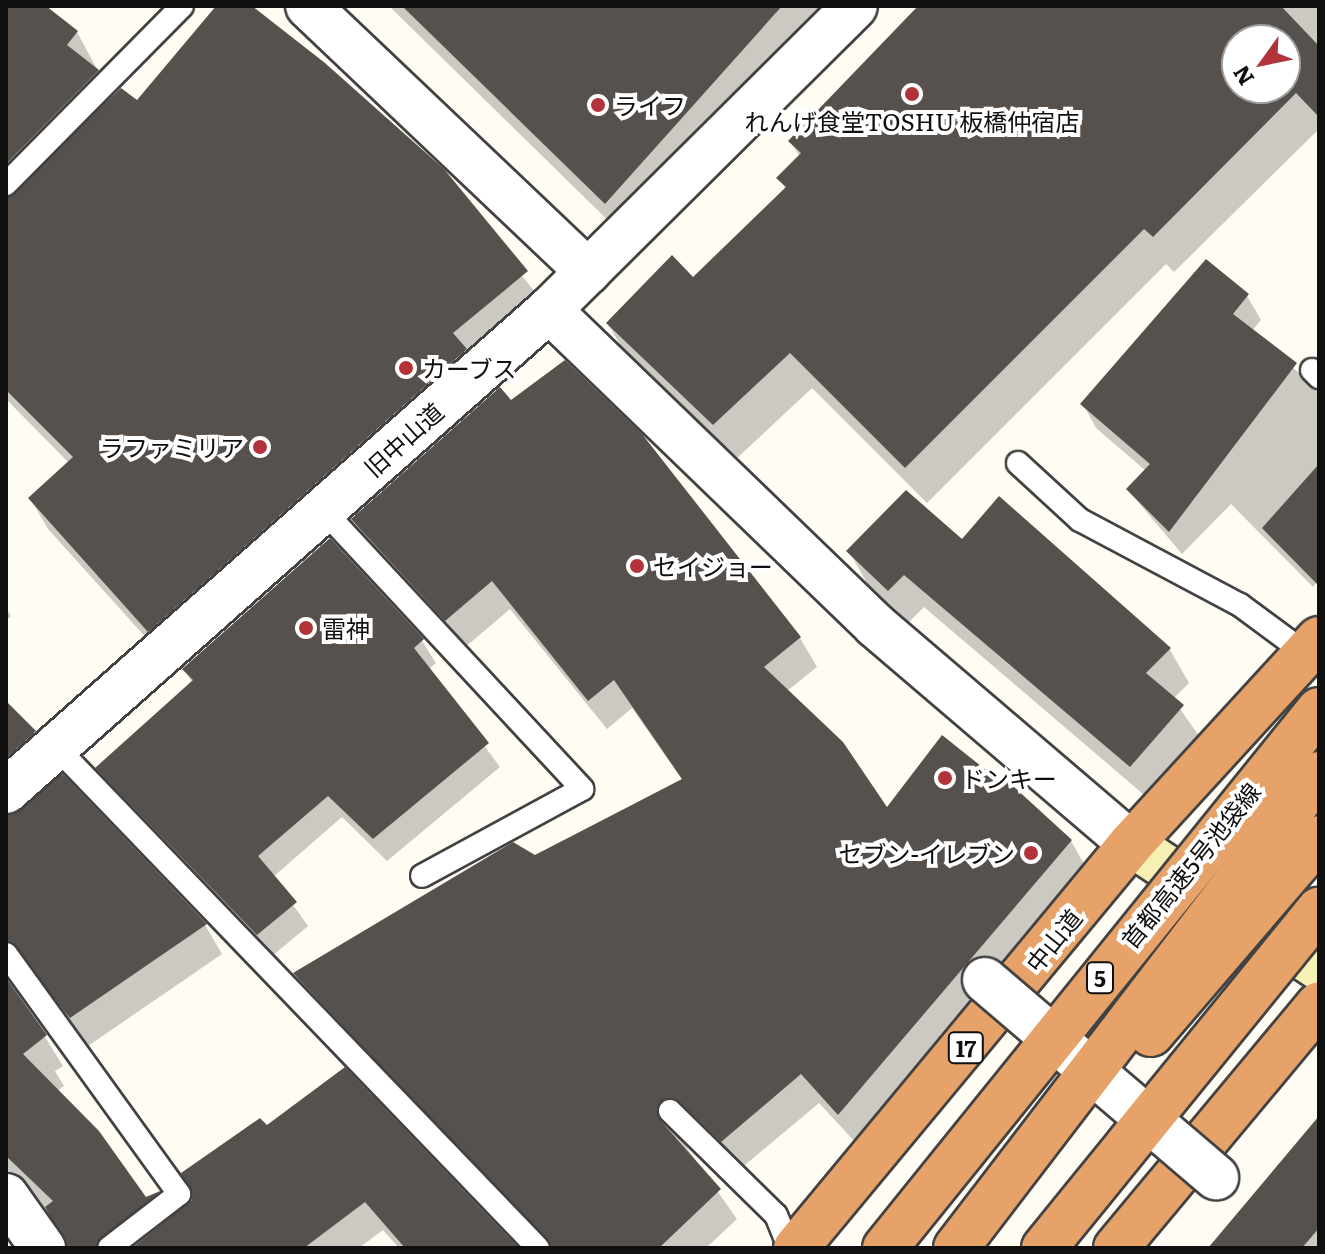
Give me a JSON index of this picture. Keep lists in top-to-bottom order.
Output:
{
  "streets": {
    "highway": [
      "首都高速5号池袋線",
      "中山道",
      "5",
      "17"
    ],
    "street": ["旧中山道"]
  },
  "places": [
    "れんげ食堂TOSHU 板橋仲宿店",
    "ライフ",
    "カーブス",
    "ラファミリア",
    "セイジョー",
    "雷神",
    "ドンキー",
    "セブン-イレブン"
  ],
  "north": "bottom left"
}
